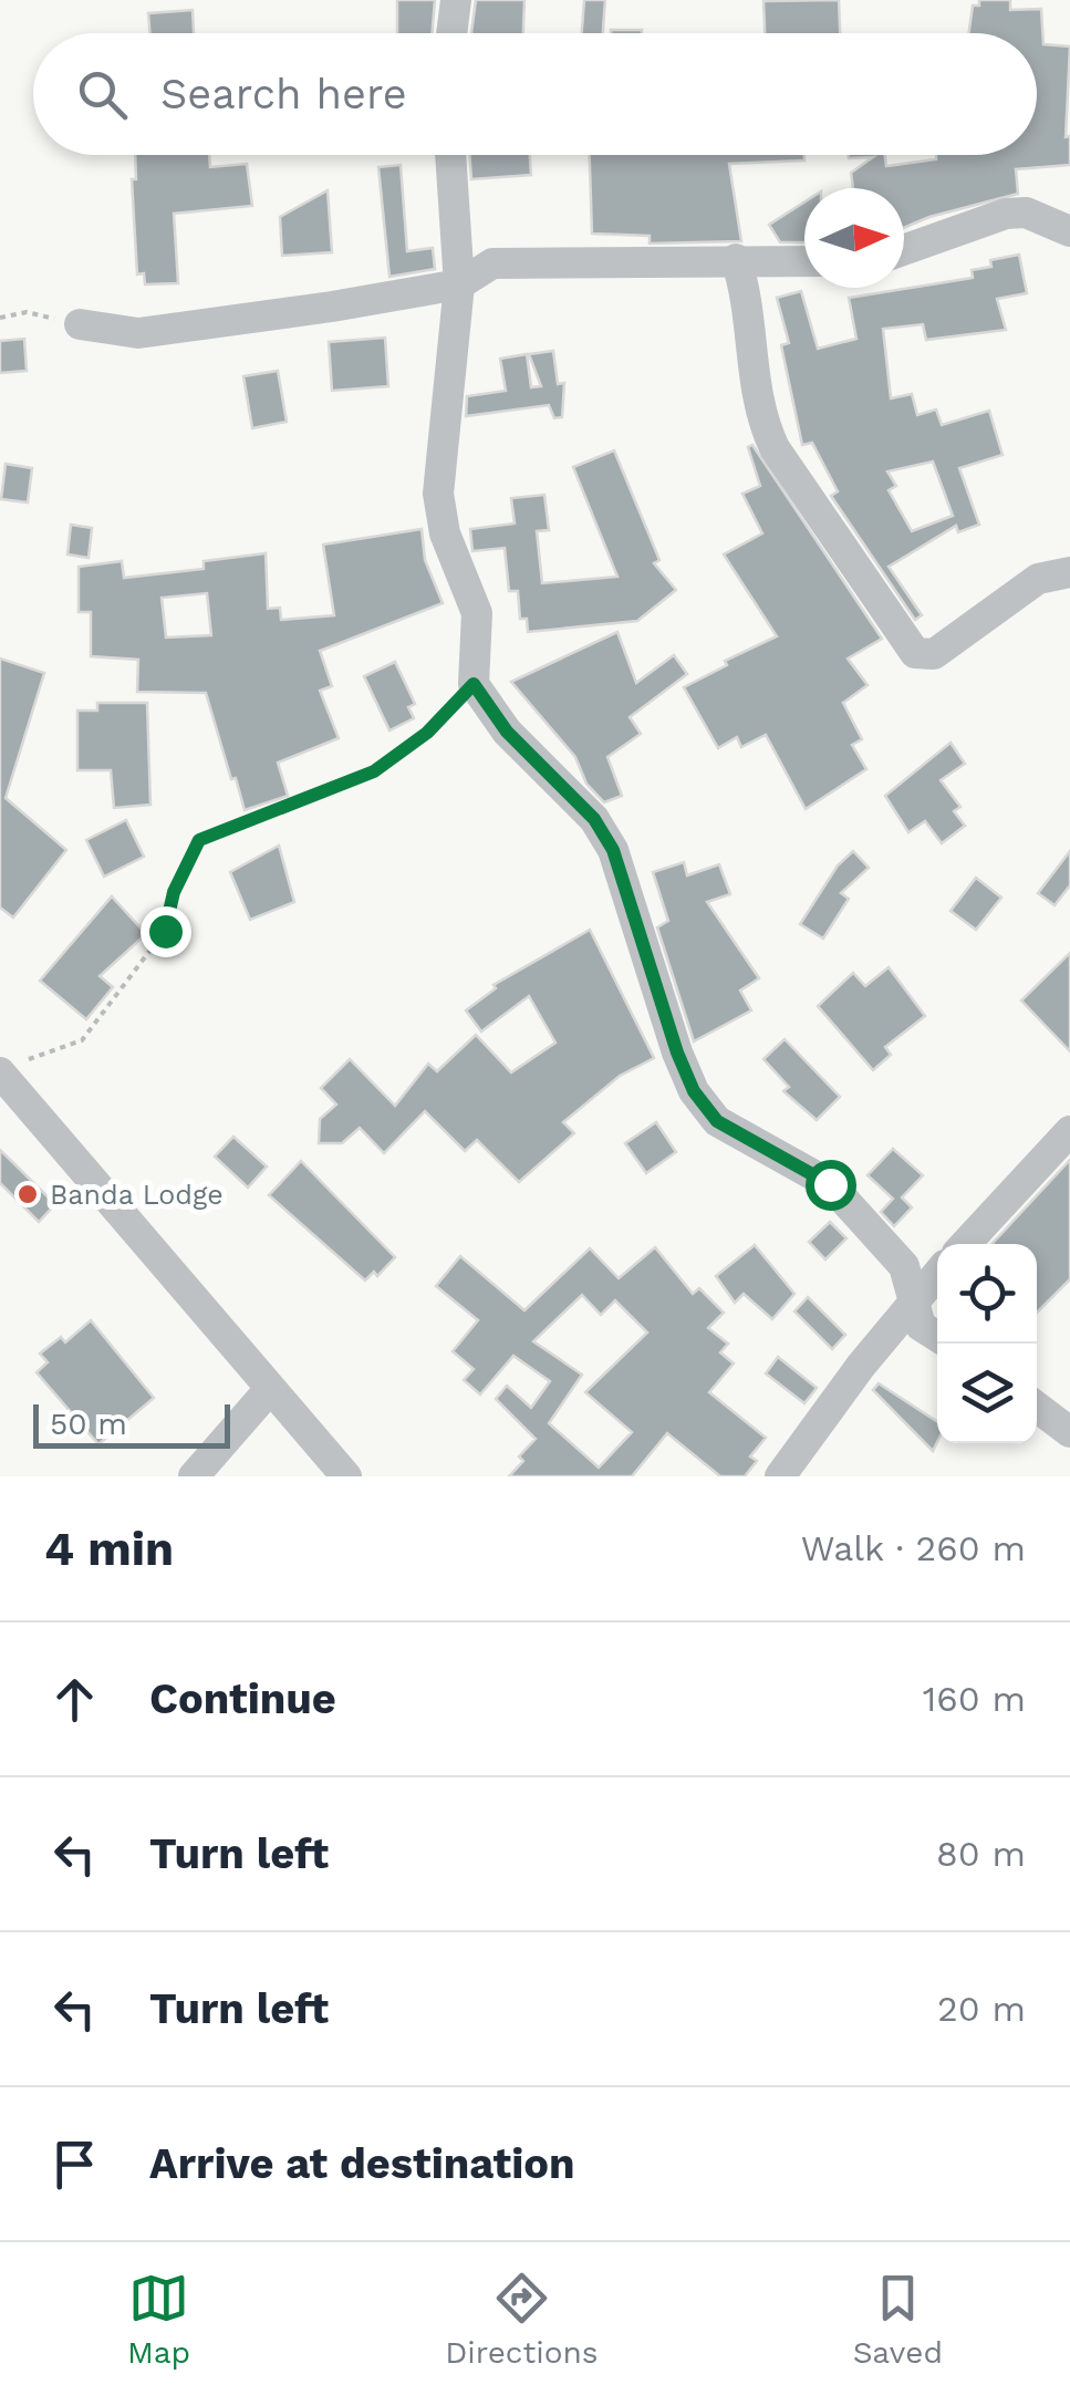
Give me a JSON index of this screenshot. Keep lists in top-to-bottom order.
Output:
{
  "places": ["Banda Lodge"],
  "scale_bar": "50 m",
  "north": "right",
  "page": {
    "search": "Search here",
    "scale": "50 m",
    "heading": ["4 min", "Walk · 260 m"],
    "list": [
      ["Continue", "160 m"],
      ["Turn left", "80 m"],
      ["Turn left", "20 m"],
      "Arrive at destination"
    ],
    "nav": ["Map", "Directions", "Saved"]
  }
}
